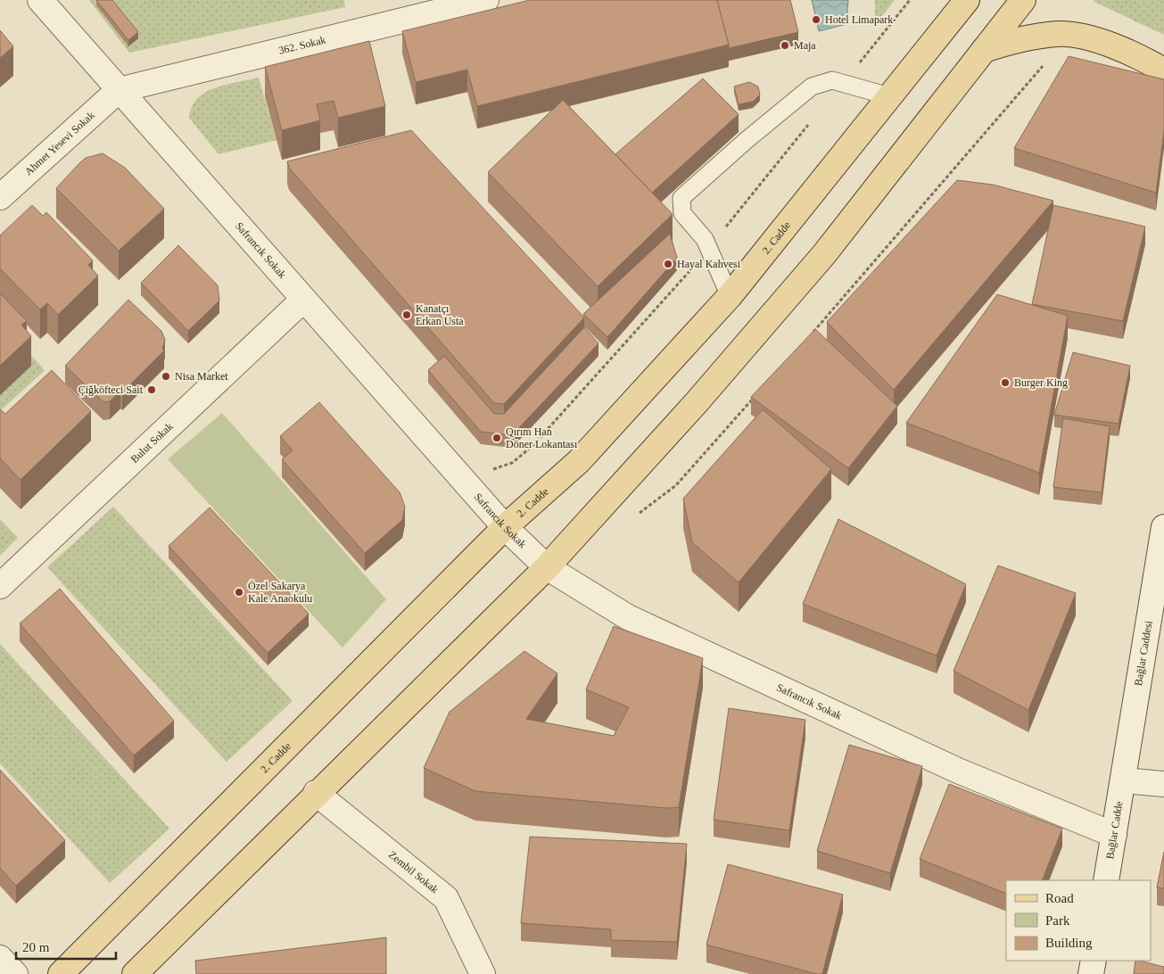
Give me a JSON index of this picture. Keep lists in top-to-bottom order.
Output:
{
  "streets": {
    "main road": ["2. Cadde"],
    "street": [
      "362. Sokak",
      "Ahmet Yesevi Sokak",
      "Safrancık Sokak",
      "Bulut Sokak",
      "Bağlar Caddesi",
      "Bağlar Cadde",
      "Zembil Sokak"
    ]
  },
  "crossings": [
    ["362. Sokak", "Ahmet Yesevi Sokak"],
    ["362. Sokak", "Safrancık Sokak"],
    ["Ahmet Yesevi Sokak", "Safrancık Sokak"],
    ["2. Cadde", "Safrancık Sokak"],
    ["Safrancık Sokak", "Bulut Sokak"],
    ["Safrancık Sokak", "Bağlar Cadde"],
    ["Bağlar Caddesi", "Bağlar Cadde"]
  ],
  "places": [
    "Hotel Limapark",
    "Maja",
    "Hayal Kahvesi",
    "Kanatçı Erkan Usta",
    "Nisa Market",
    "Burger King",
    "Çiğköfteci Sait",
    "Qırım Han Döner Lokantası",
    "Özel Sakarya Kale Anaokulu"
  ],
  "legend": ["Road", "Park", "Building"],
  "scale_bar": "20 m"
}
